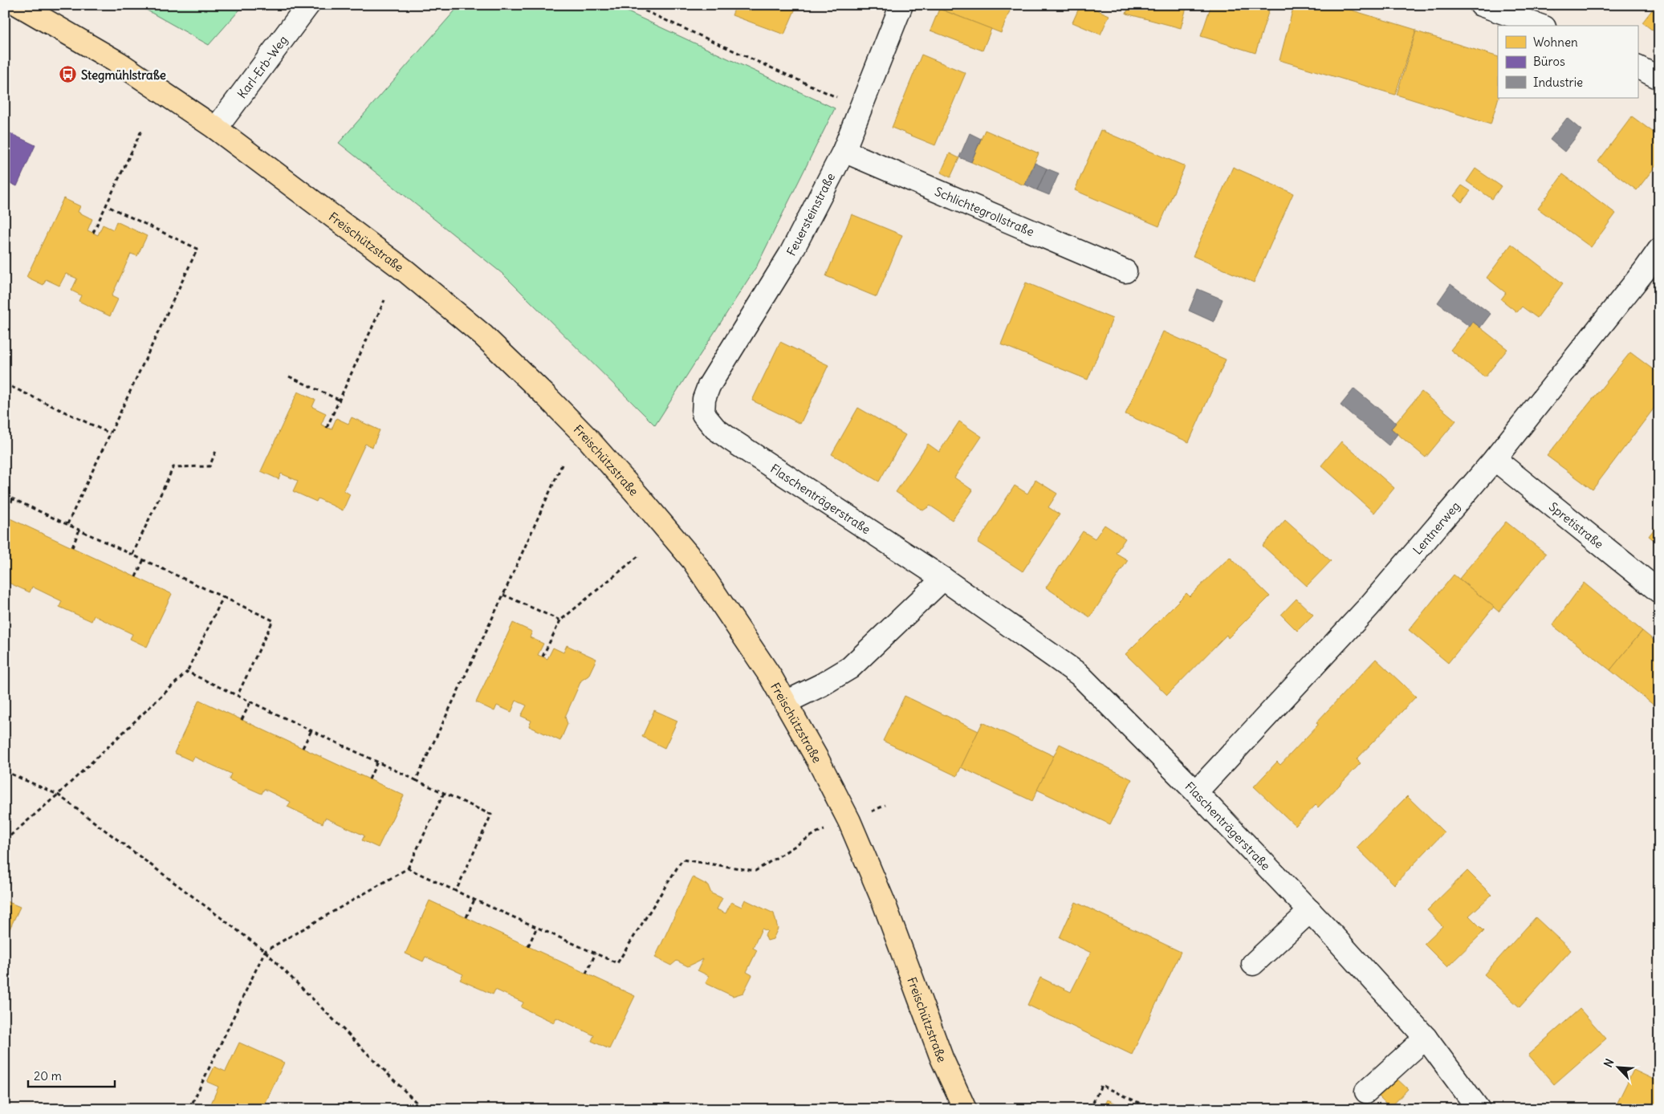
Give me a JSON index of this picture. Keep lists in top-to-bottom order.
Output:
{
  "streets": {
    "main road": ["Freischützstraße"],
    "street": [
      "Karl-Erb-Weg",
      "Schlichtegrollstraße",
      "Feuersteinstraße",
      "Flaschenträgerstraße",
      "Spretistraße",
      "Lentnerweg"
    ]
  },
  "crossings": [
    ["Karl-Erb-Weg", "Freischützstraße"],
    ["Schlichtegrollstraße", "Feuersteinstraße"],
    ["Feuersteinstraße", "Flaschenträgerstraße"],
    ["Flaschenträgerstraße", "Lentnerweg"],
    ["Spretistraße", "Lentnerweg"]
  ],
  "places": {
    "bus stop": ["Stegmühlstraße"]
  },
  "legend": ["Wohnen", "Büros", "Industrie"],
  "scale_bar": "20 m",
  "north": "top left"
}
